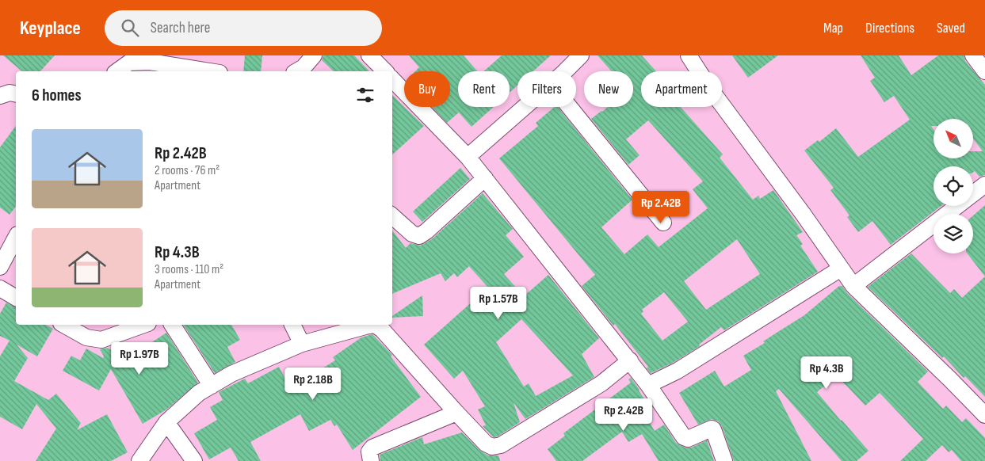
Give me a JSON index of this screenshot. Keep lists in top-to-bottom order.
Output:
{
  "north": "top left",
  "page": {
    "header": "Keyplace",
    "search": "Search here",
    "nav": ["Map", "Directions", "Saved"],
    "chip": [
      "Buy",
      "Rent",
      "Filters",
      "New",
      "Apartment"
    ],
    "heading": "6 homes",
    "list": [
      {
        "name": "Rp 2.42B",
        "note": "2 rooms · 76 m² · Apartment"
      },
      {
        "name": "Rp 4.3B",
        "note": "3 rooms · 110 m² · Apartment"
      }
    ],
    "price": [
      "Rp 2.42B",
      "Rp 1.57B",
      "Rp 1.97B",
      "Rp 4.3B",
      "Rp 2.18B",
      "Rp 2.42B"
    ]
  }
}
